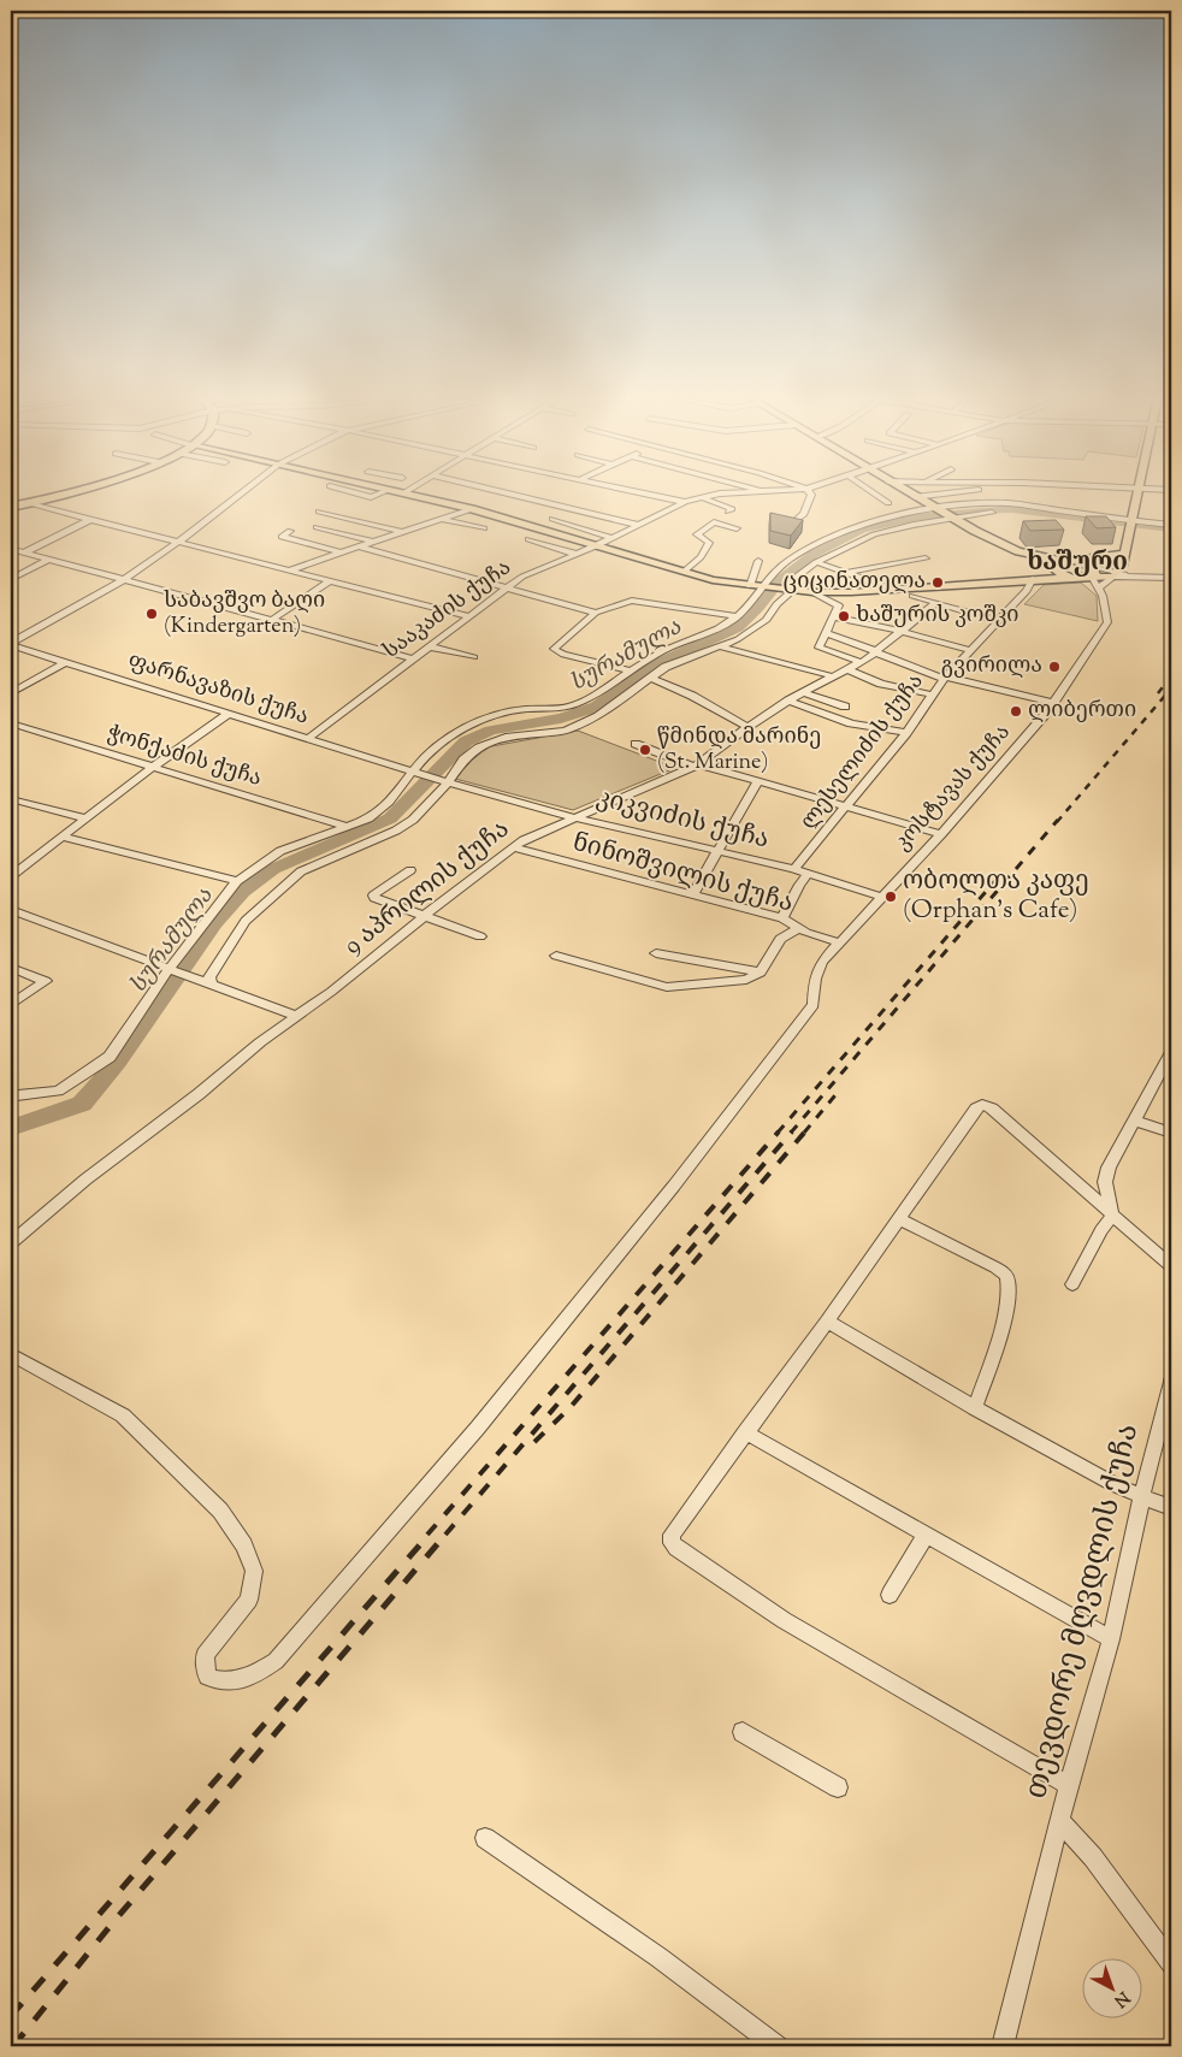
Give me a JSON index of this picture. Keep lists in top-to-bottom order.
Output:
{
  "streets": {
    "street": [
      "სააკაძის ქუჩა",
      "ფარნავაზის ქუჩა",
      "ლესელიძის ქუჩა",
      "ჭონქაძის ქუჩა",
      "კოსტავას ქუჩა",
      "კიკვიძის ქუჩა",
      "ნინოშვილის ქუჩა",
      "9 აპრილის ქუჩა",
      "თევდორე მღვდლის ქუჩა"
    ]
  },
  "crossings": [
    ["სააკაძის ქუჩა", "ფარნავაზის ქუჩა"],
    ["ლესელიძის ქუჩა", "კიკვიძის ქუჩა"],
    ["კოსტავას ქუჩა", "კიკვიძის ქუჩა"],
    ["კოსტავას ქუჩა", "ნინოშვილის ქუჩა"],
    ["კიკვიძის ქუჩა", "9 აპრილის ქუჩა"],
    ["ნინოშვილის ქუჩა", "9 აპრილის ქუჩა"]
  ],
  "districts": ["ხაშური"],
  "water": ["სურამულა"],
  "places": [
    "ციცინათელა",
    "საბავშვო ბაღი (Kindergarten)",
    "ხაშურის კოშკი",
    "გვირილა",
    "ლიბერთი",
    "წმინდა მარინე (St. Marine)",
    "ობოლთა კაფე (Orphan's Cafe)"
  ],
  "north": "bottom right"
}
